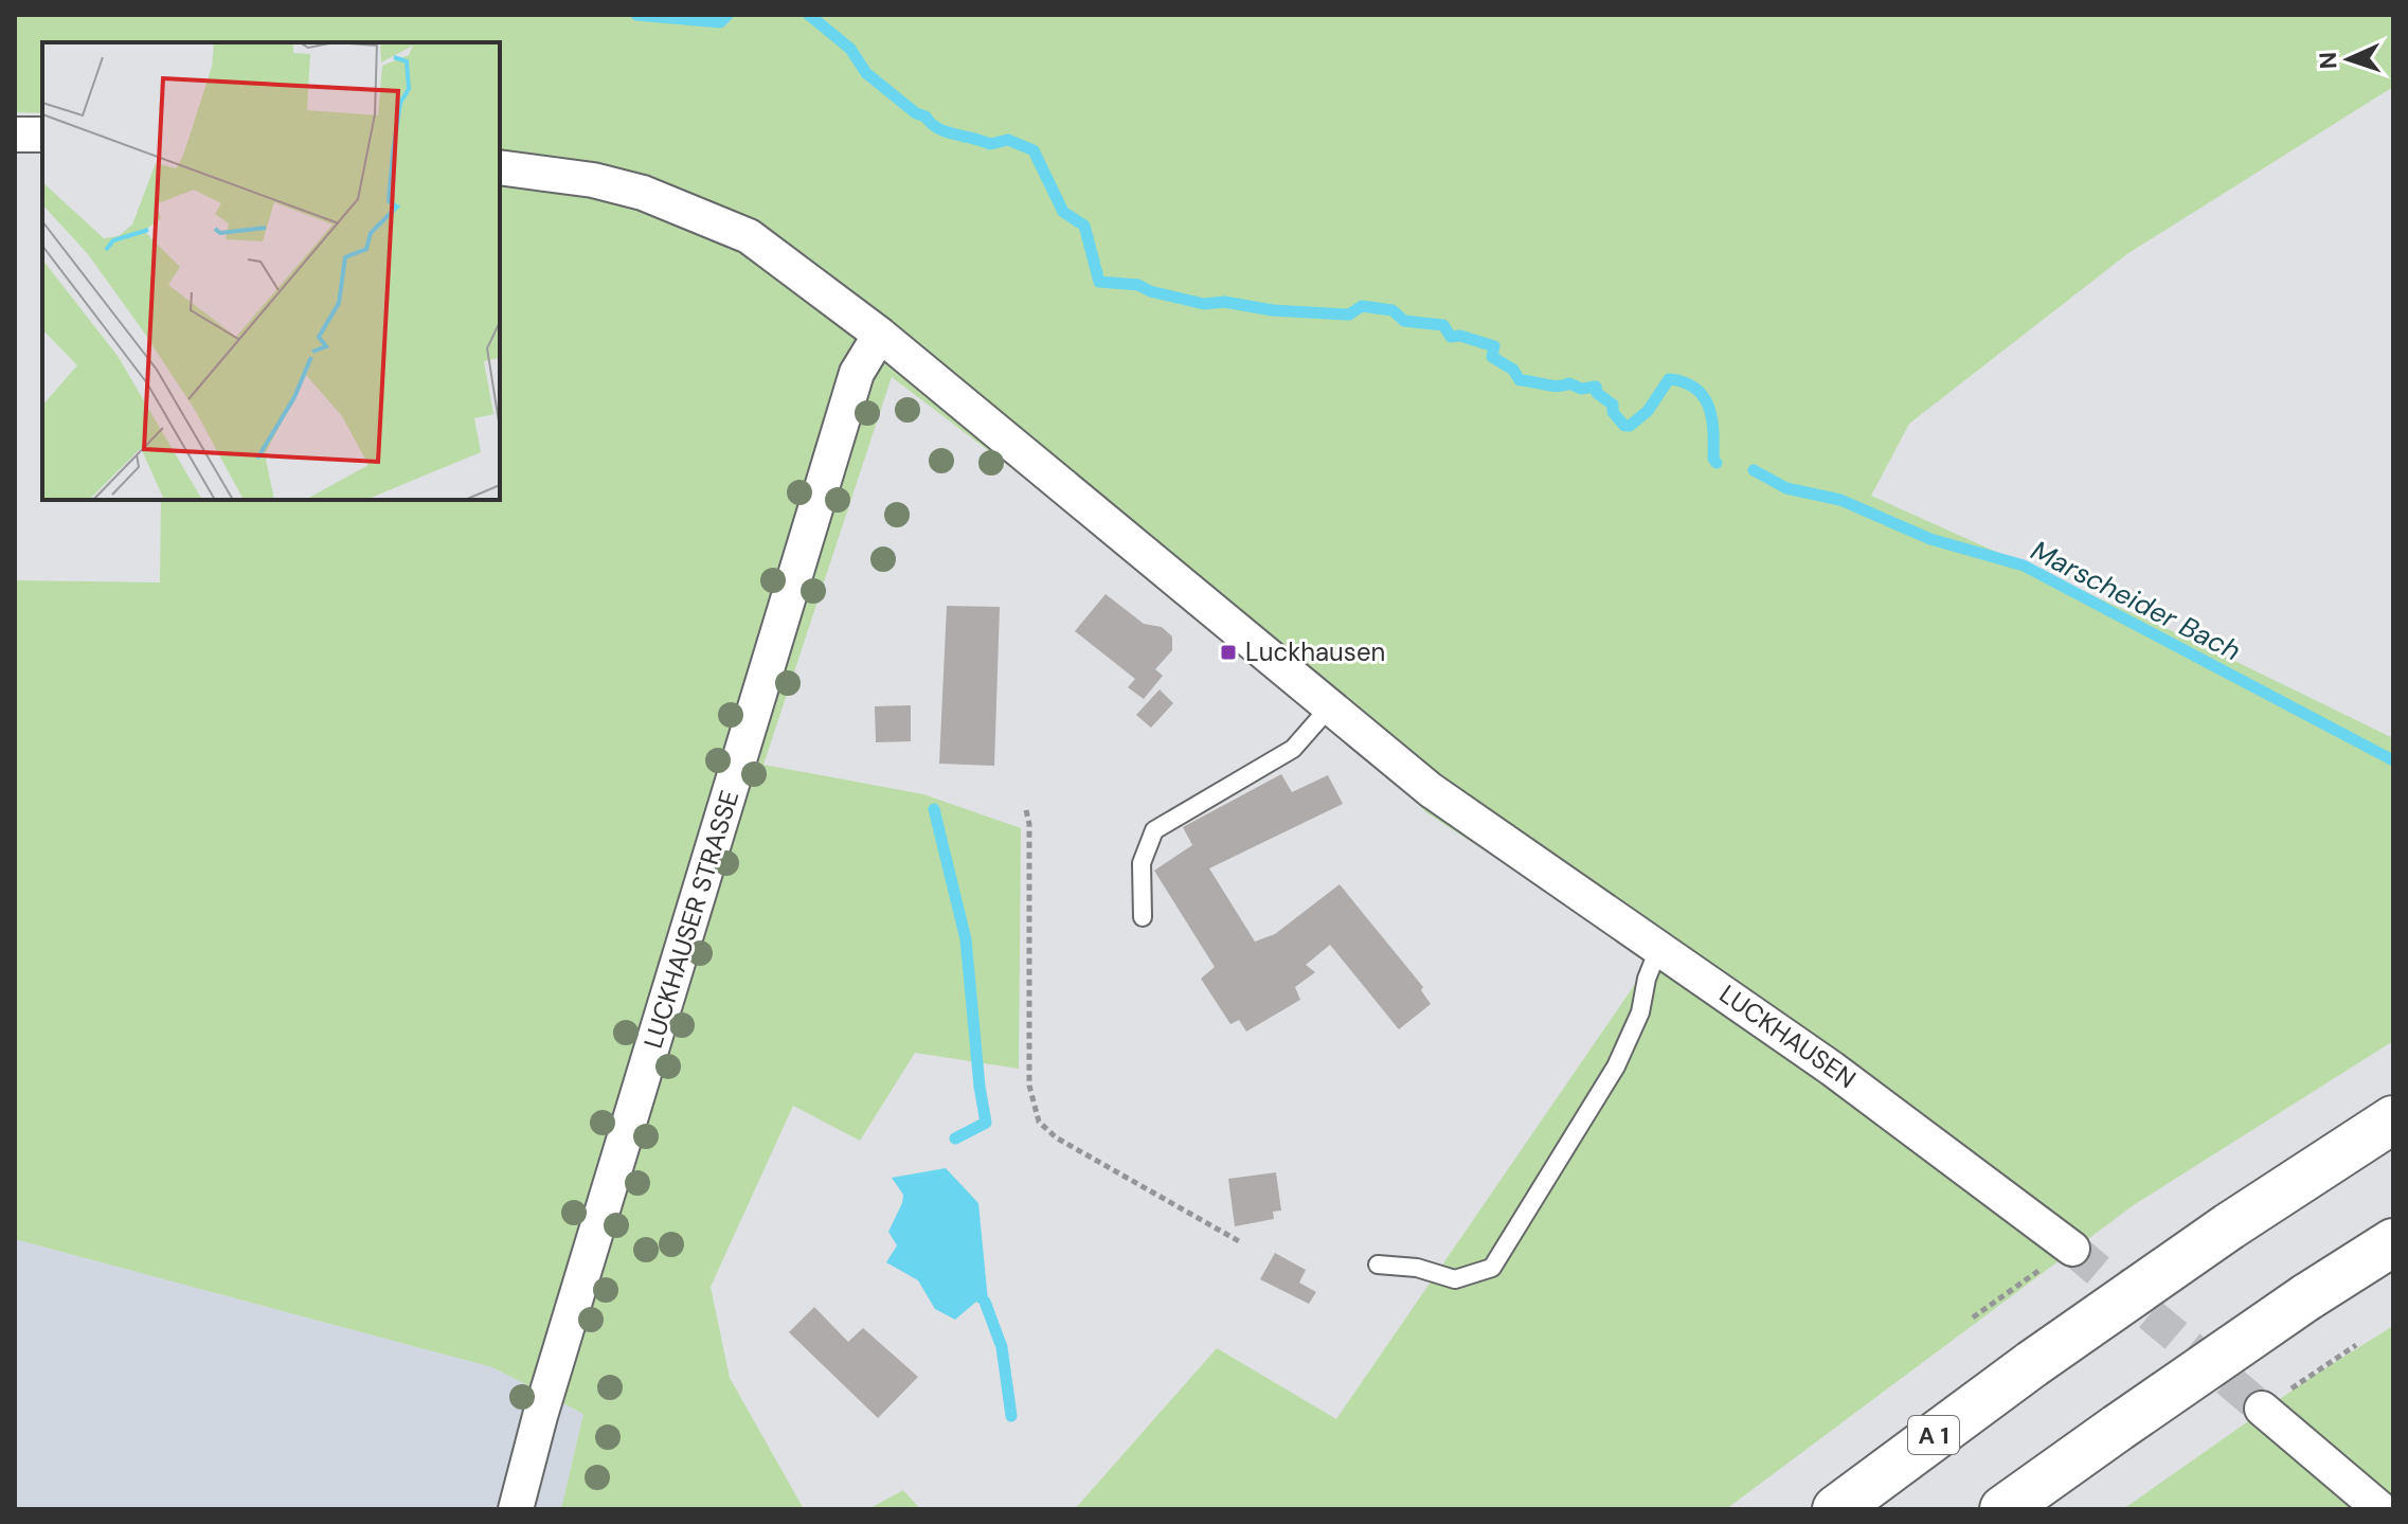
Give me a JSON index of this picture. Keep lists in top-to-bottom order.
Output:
{
  "streets": {
    "highway": ["A 1"],
    "street": ["LUCKHAUSER STRASSE", "LUCKHAUSEN"]
  },
  "crossings": [
    ["LUCKHAUSER STRASSE", "LUCKHAUSEN"]
  ],
  "water": ["Marscheider Bach"],
  "places": {
    "transit": ["Luckhausen"]
  },
  "north": "left"
}
